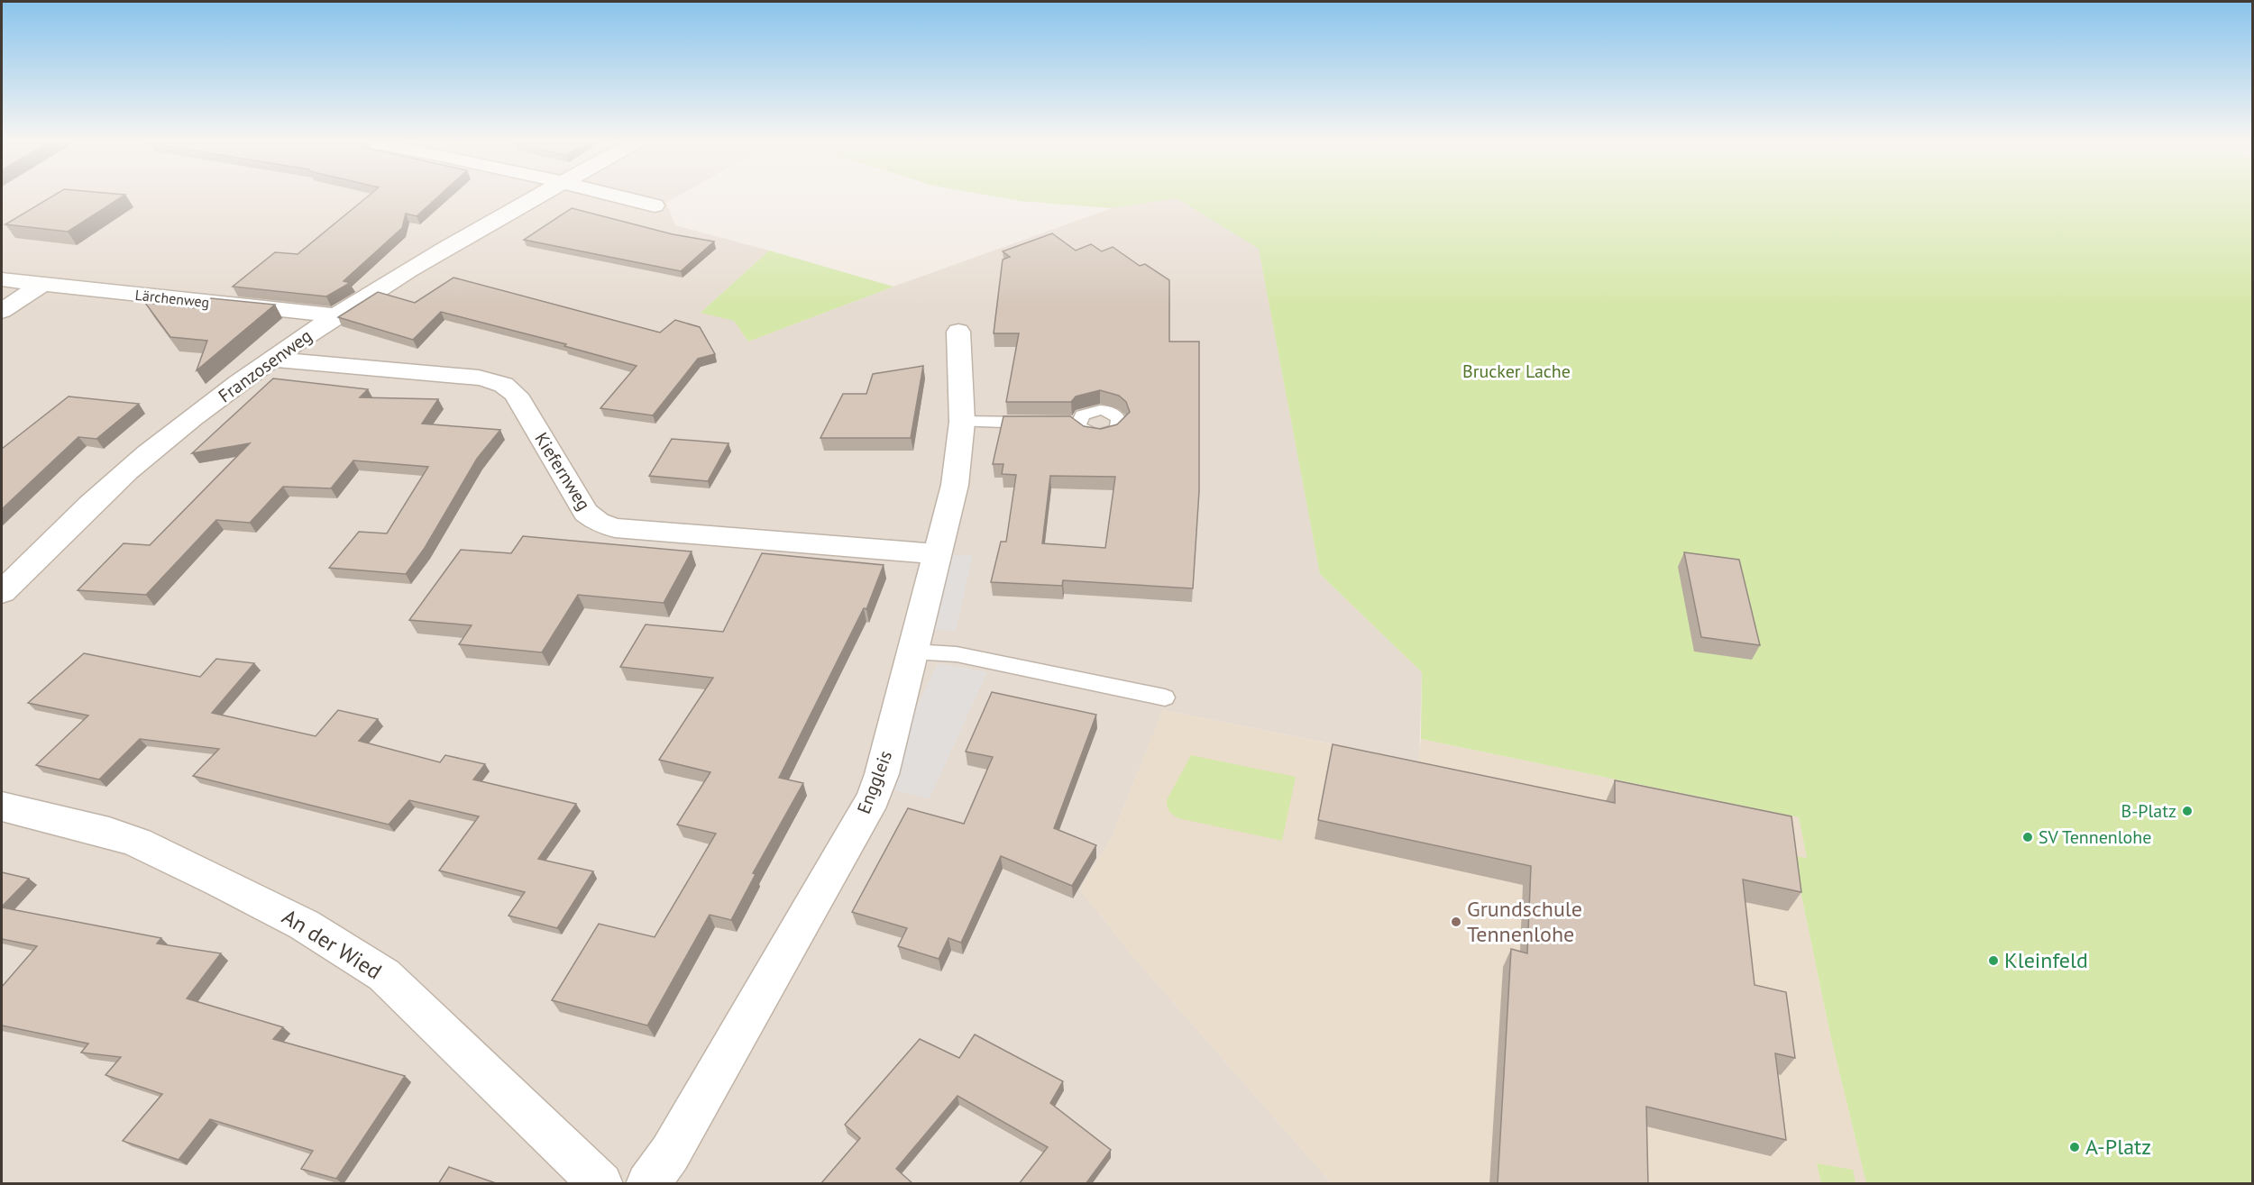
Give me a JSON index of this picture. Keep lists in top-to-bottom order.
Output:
{
  "streets": {
    "street": [
      "Lärchenweg",
      "Franzosenweg",
      "Kiefernweg",
      "Enggleis",
      "An der Wied"
    ]
  },
  "crossings": [
    ["Lärchenweg", "Franzosenweg"],
    ["Franzosenweg", "Kiefernweg"],
    ["Kiefernweg", "Enggleis"]
  ],
  "parks": ["Brucker Lache"],
  "places": [
    "B-Platz",
    "SV Tennenlohe",
    "Grundschule Tennenlohe",
    "Kleinfeld",
    "A-Platz"
  ]
}
